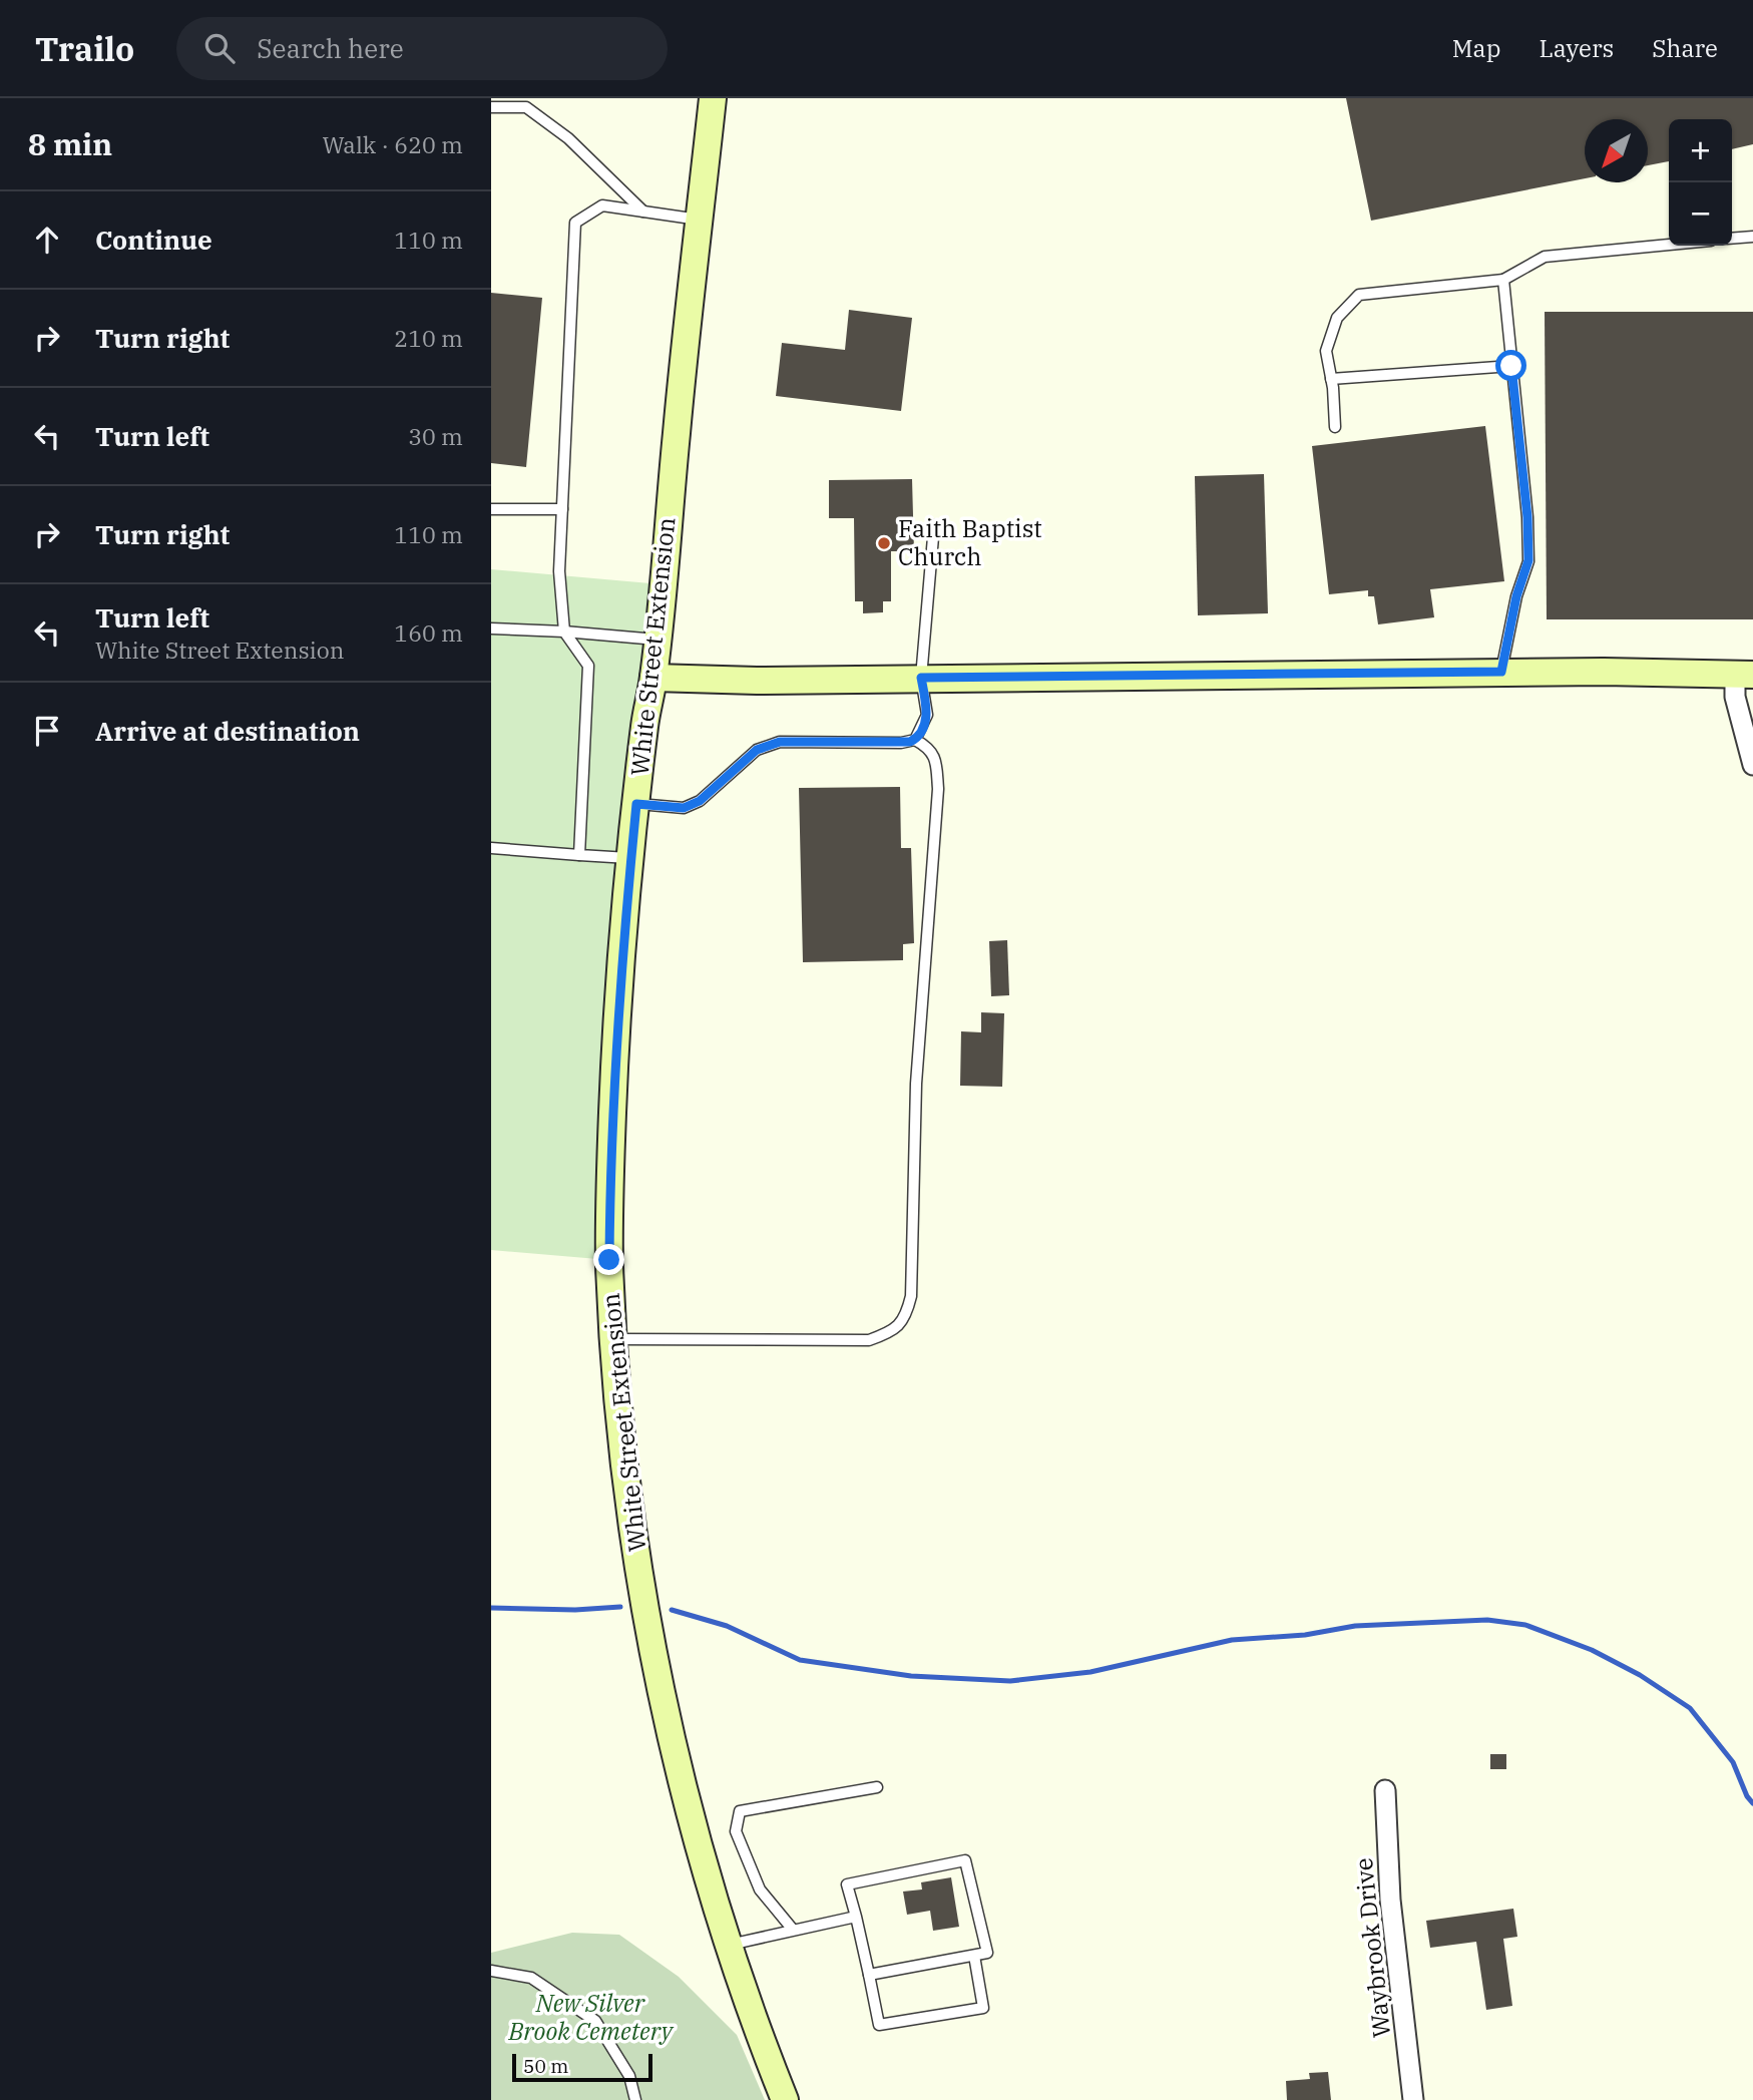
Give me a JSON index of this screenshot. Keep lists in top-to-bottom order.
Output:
{
  "streets": {
    "street": ["White Street Extension", "Waybrook Drive"]
  },
  "parks": ["New Silver Brook Cemetery"],
  "places": ["Faith Baptist Church"],
  "scale_bar": "50 m",
  "north": "bottom left",
  "page": {
    "header": "Trailo",
    "search": "Search here",
    "nav": ["Map", "Layers", "Share"],
    "heading": ["8 min", "Walk · 620 m"],
    "map_buttons": ["+", "−"],
    "list": [
      ["Continue", "110 m"],
      ["Turn right", "210 m"],
      ["Turn left", "30 m"],
      ["Turn right", "110 m"],
      ["Turn left", "White Street Extension", "160 m"],
      "Arrive at destination"
    ],
    "scale": "50 m"
  }
}
